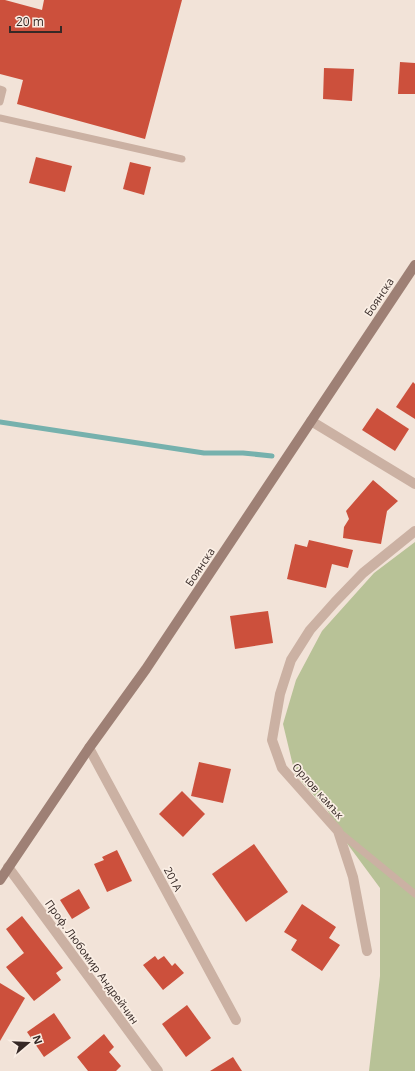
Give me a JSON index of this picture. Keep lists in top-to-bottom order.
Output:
{
  "streets": {
    "main road": ["Боянска"],
    "street": ["Орлов камък", "201А", "Проф. Любомир Андрейчин"]
  },
  "crossings": [
    ["Боянска", "201А"],
    ["Боянска", "Проф. Любомир Андрейчин"]
  ],
  "scale_bar": "20 m",
  "north": "right"
}
